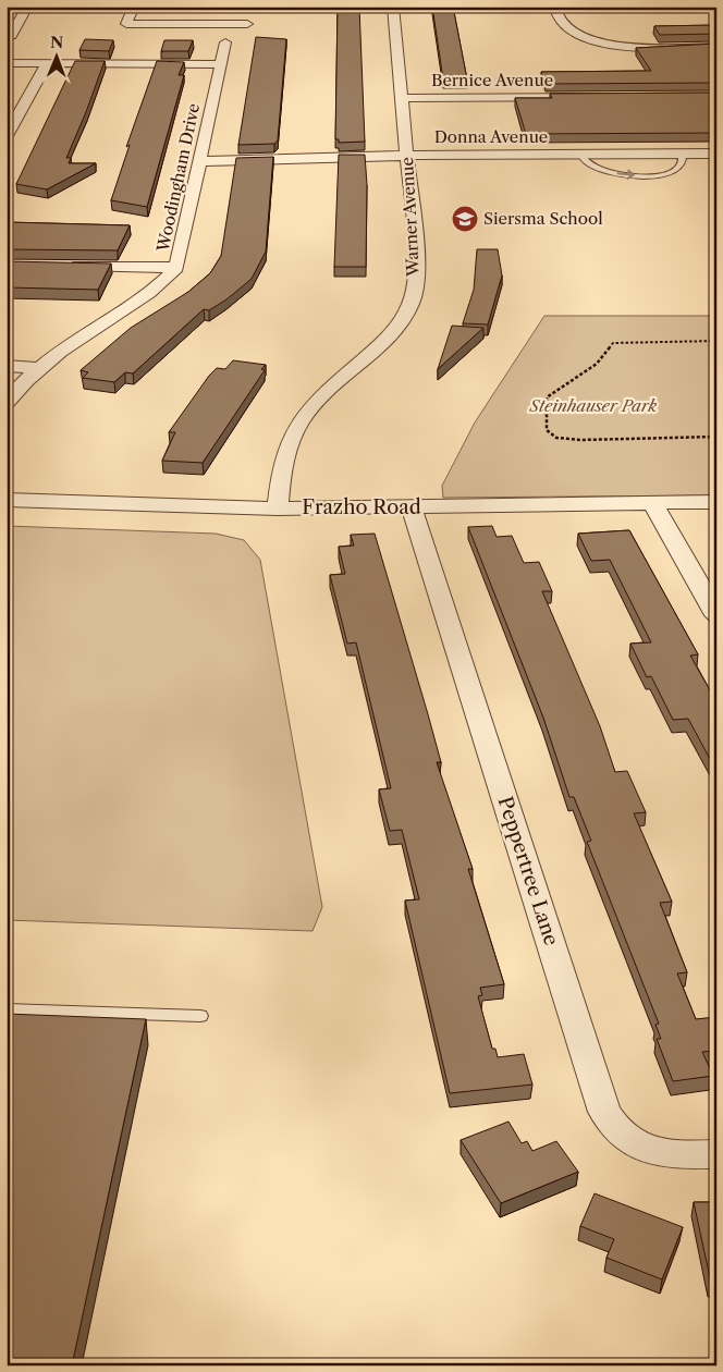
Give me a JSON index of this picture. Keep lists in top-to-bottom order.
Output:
{
  "streets": {
    "street": [
      "Bernice Avenue",
      "Donna Avenue",
      "Woodingham Drive",
      "Warner Avenue",
      "Frazho Road",
      "Peppertree Lane"
    ]
  },
  "crossings": [
    ["Bernice Avenue", "Warner Avenue"],
    ["Donna Avenue", "Woodingham Drive"],
    ["Donna Avenue", "Warner Avenue"],
    ["Warner Avenue", "Frazho Road"],
    ["Frazho Road", "Peppertree Lane"]
  ],
  "parks": ["Steinhauser Park"],
  "places": {
    "school or university": ["Siersma School"]
  },
  "north": "top"
}
